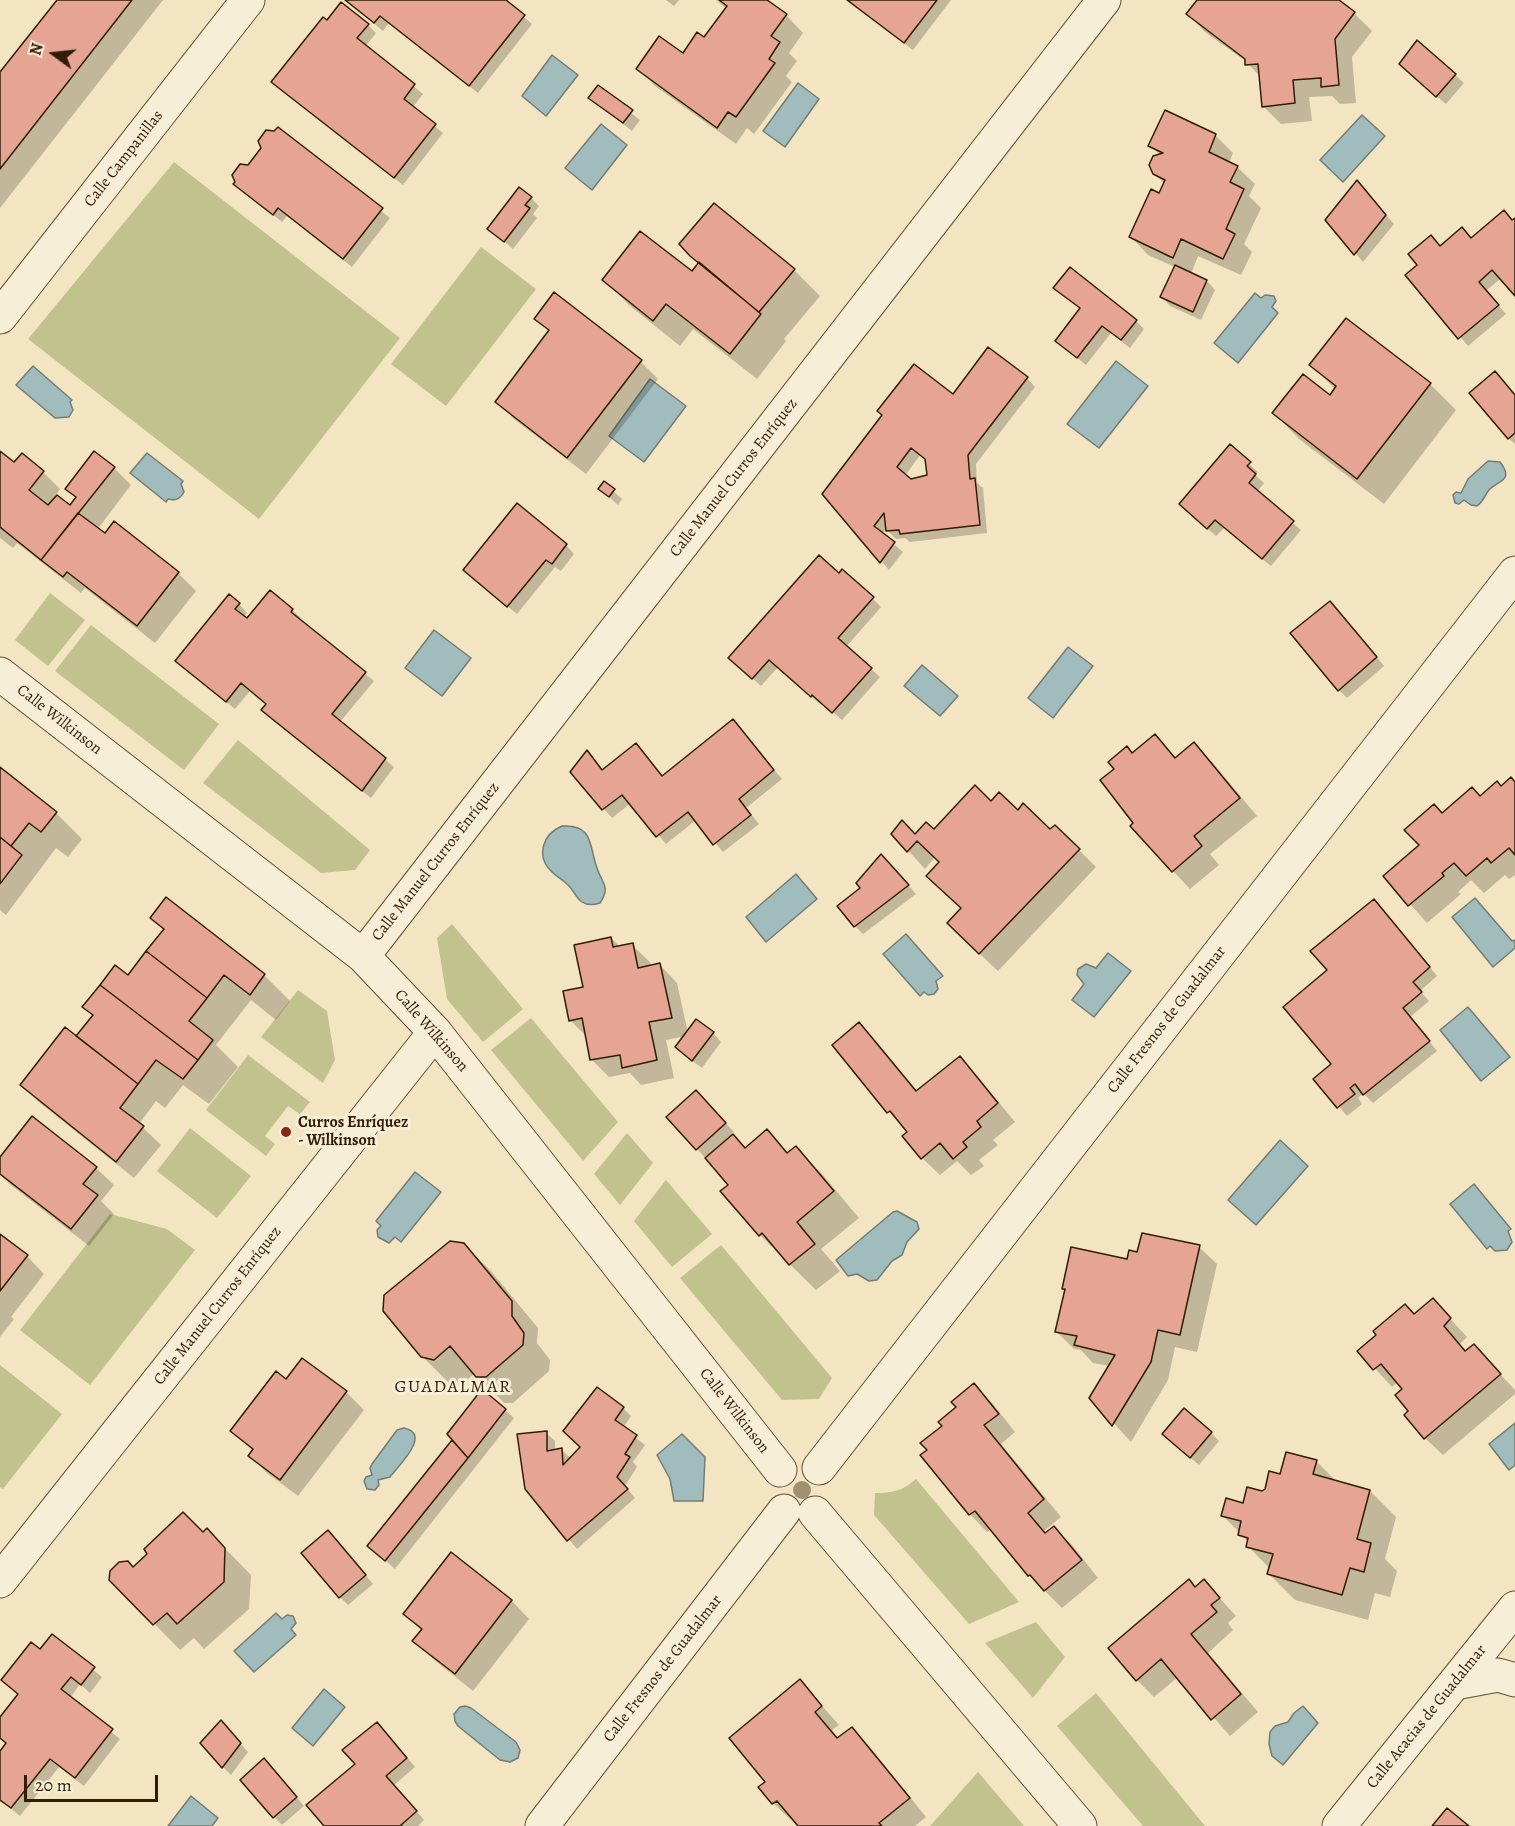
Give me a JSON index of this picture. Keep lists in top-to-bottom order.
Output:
{
  "streets": {
    "street": [
      "Calle Campanillas",
      "Calle Manuel Curros Enríquez",
      "Calle Wilkinson",
      "Calle Fresnos de Guadalmar",
      "Calle Acacias de Guadalmar"
    ]
  },
  "crossings": [
    ["Calle Manuel Curros Enríquez", "Calle Wilkinson"],
    ["Calle Wilkinson", "Calle Fresnos de Guadalmar"]
  ],
  "districts": ["GUADALMAR"],
  "places": ["Curros Enríquez - Wilkinson"],
  "scale_bar": "20 m",
  "north": "left"
}
